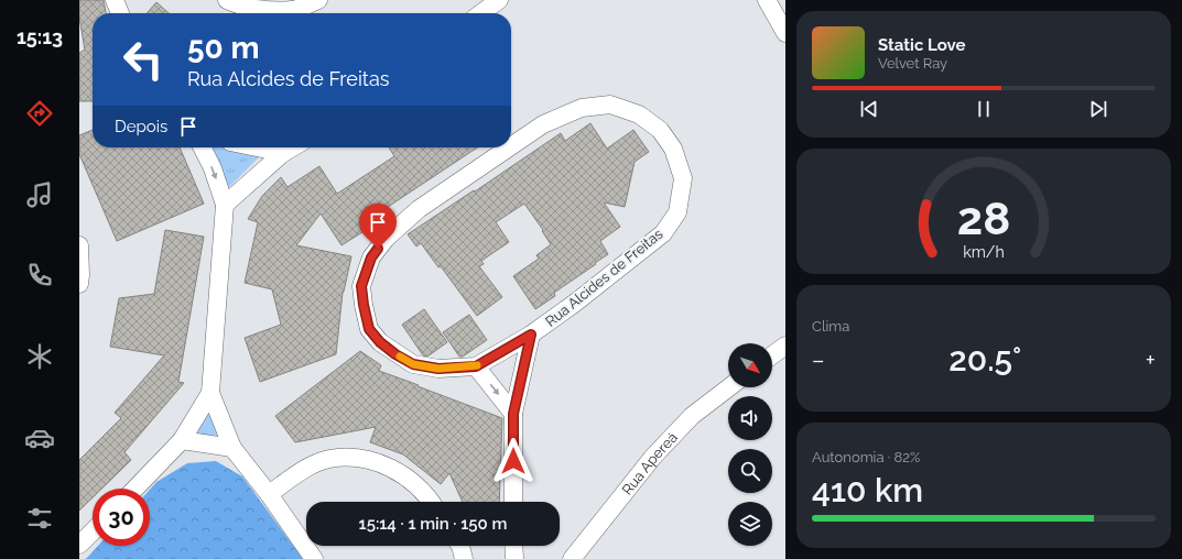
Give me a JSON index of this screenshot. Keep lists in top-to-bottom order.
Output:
{
  "streets": {
    "street": ["Rua Alcides de Freitas", "Rua Apereá"]
  },
  "north": "bottom right",
  "page": {
    "tabs": "15:13",
    "turn": ["50 m", "Rua Alcides de Freitas"],
    "song": ["Static Love", "Velvet Ray"],
    "then": "Depois",
    "tile": [
      "Clima",
      ["Autonomia · 82%", "410 km"]
    ],
    "heat": ["−", "20.5°", "+"],
    "limit": "30",
    "trip": "15:14 · 1 min · 150 m",
    "gauge": ["28", "km/h"]
  }
}
